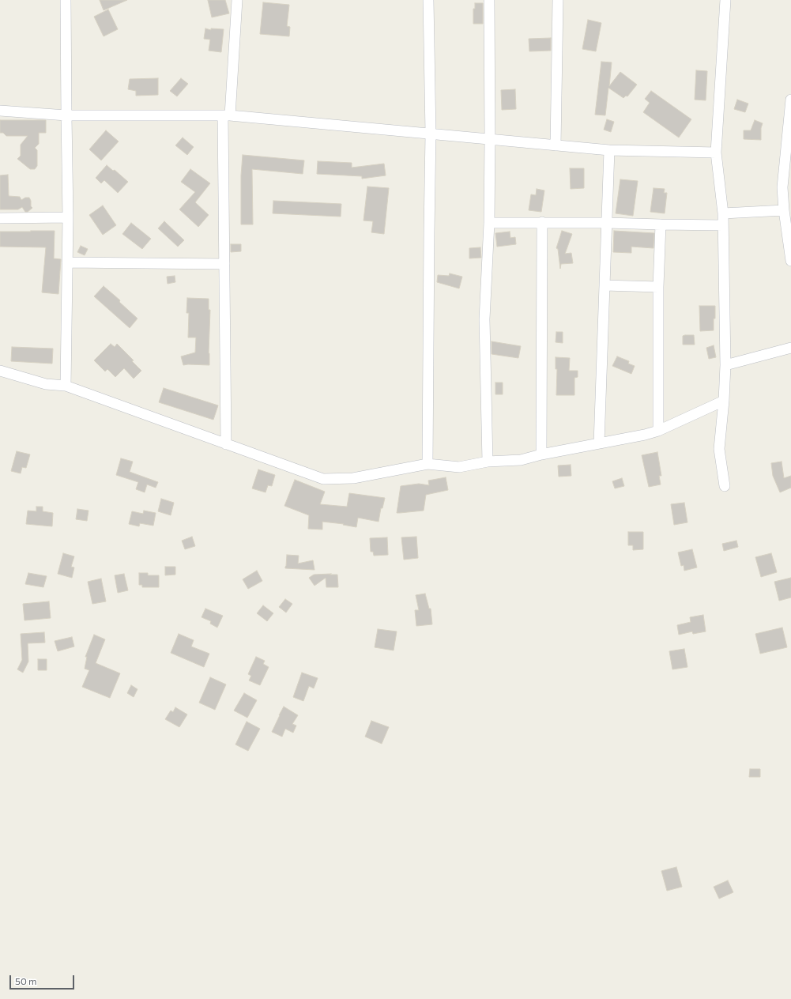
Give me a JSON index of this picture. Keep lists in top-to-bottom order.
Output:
{
  "scale_bar": "50 m"
}
